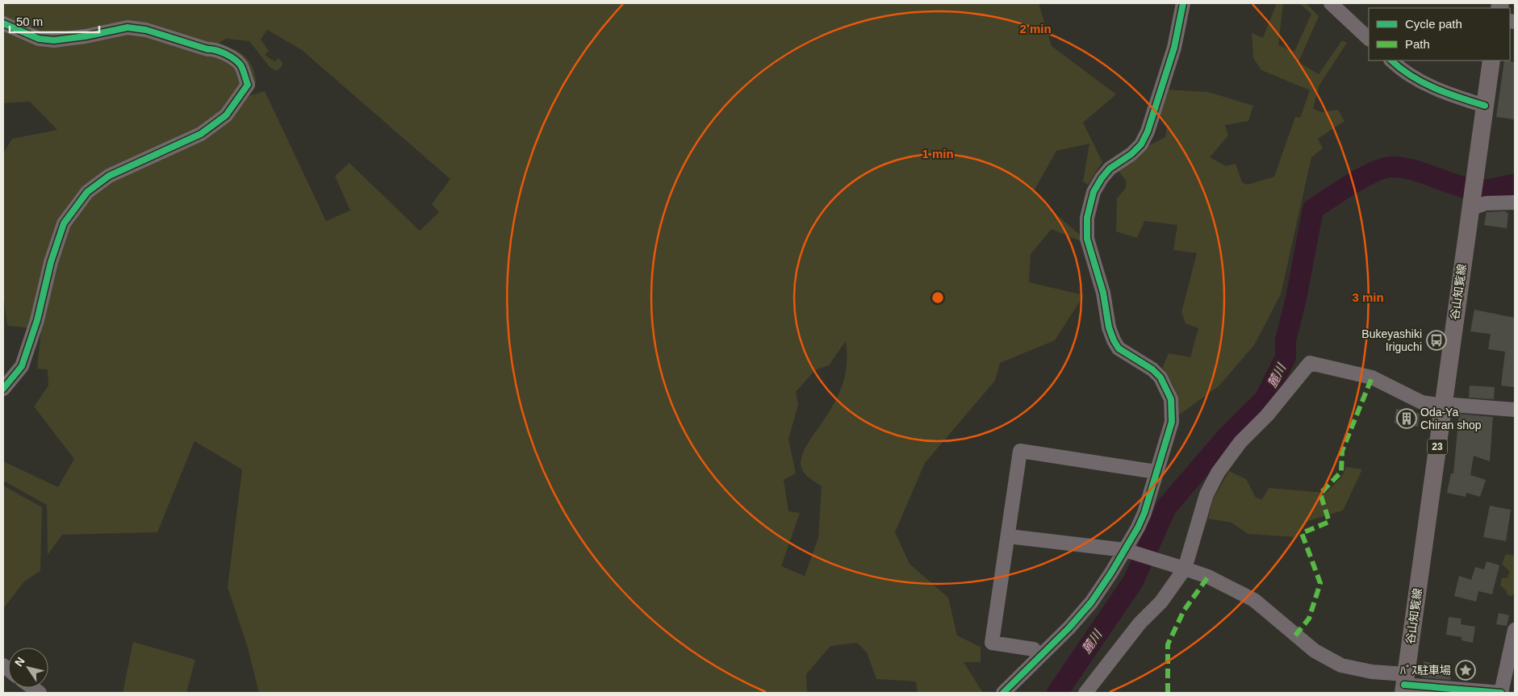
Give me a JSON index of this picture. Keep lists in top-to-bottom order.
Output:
{
  "streets": {
    "main road": ["谷山知覧線", "23"]
  },
  "water": ["麓川"],
  "places": {
    "bus stop": ["Bukeyashiki Iriguchi"],
    "building": ["Oda-Ya Chiran shop"],
    "place": ["ﾊﾞｽ駐車場"]
  },
  "legend": ["Cycle path", "Path"],
  "scale_bar": "50 m",
  "north": "top left",
  "rings": ["2 min", "1 min", "3 min"]
}
